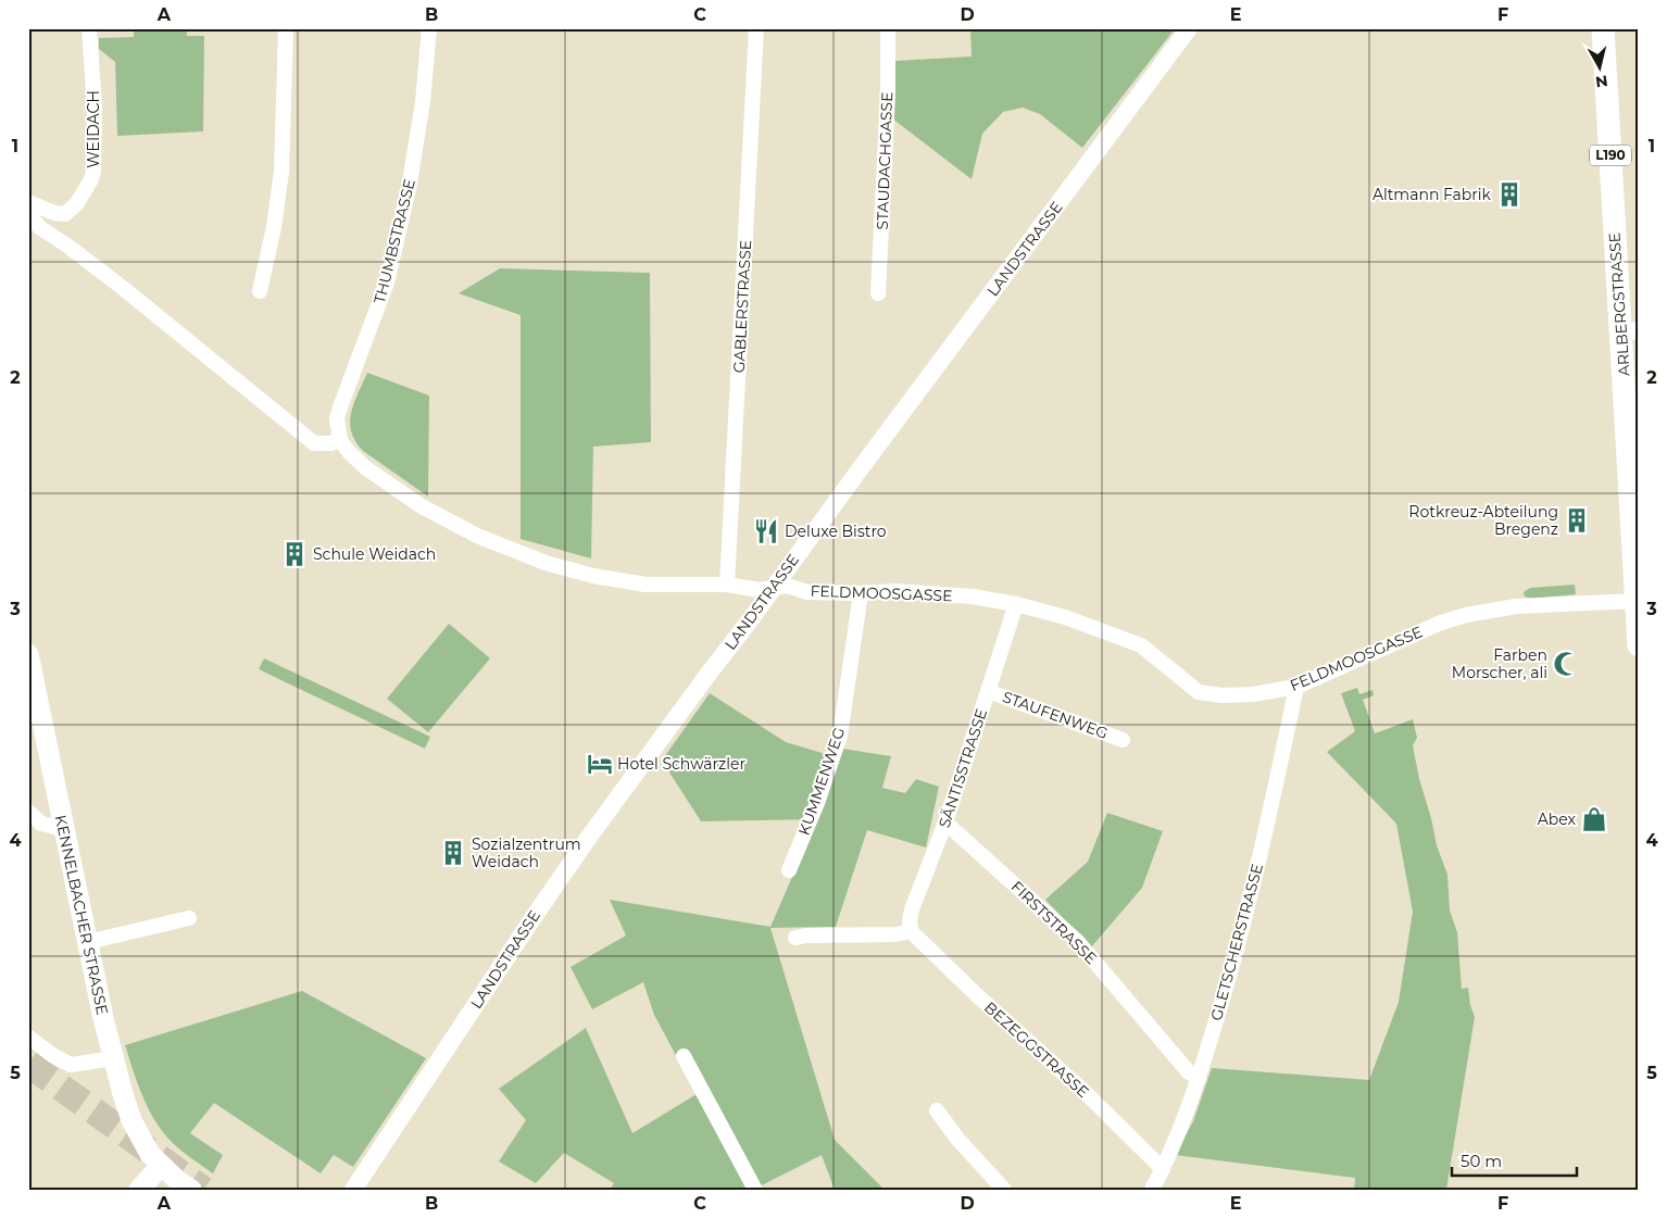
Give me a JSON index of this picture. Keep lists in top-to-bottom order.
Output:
{
  "streets": {
    "main road": ["L190", "ARLBERGSTRASSE", "KENNELBACHER STRASSE"],
    "street": [
      "WEIDACH",
      "STAUDACHGASSE",
      "THUMBSTRASSE",
      "LANDSTRASSE",
      "GABLERSTRASSE",
      "FELDMOOSGASSE",
      "STAUFENWEG",
      "SÄNTISSTRASSE",
      "KUMMENWEG",
      "FIRSTSTRASSE",
      "GLETSCHERSTRASSE",
      "BEZEGGSTRASSE"
    ]
  },
  "crossings": [
    ["THUMBSTRASSE", "FELDMOOSGASSE"],
    ["LANDSTRASSE", "FELDMOOSGASSE"],
    ["ARLBERGSTRASSE", "FELDMOOSGASSE"],
    ["GABLERSTRASSE", "FELDMOOSGASSE"],
    ["FELDMOOSGASSE", "SÄNTISSTRASSE"],
    ["FELDMOOSGASSE", "KUMMENWEG"],
    ["FELDMOOSGASSE", "GLETSCHERSTRASSE"],
    ["STAUFENWEG", "SÄNTISSTRASSE"],
    ["SÄNTISSTRASSE", "FIRSTSTRASSE"],
    ["SÄNTISSTRASSE", "BEZEGGSTRASSE"],
    ["FIRSTSTRASSE", "GLETSCHERSTRASSE"],
    ["GLETSCHERSTRASSE", "BEZEGGSTRASSE"]
  ],
  "places": {
    "building": [
      "Altmann Fabrik",
      "Rotkreuz-Abteilung Bregenz",
      "Schule Weidach",
      "Sozialzentrum Weidach"
    ],
    "restaurant": ["Deluxe Bistro"],
    "mosque": ["Farben Morscher, ali"],
    "hotel": ["Hotel Schwärzler"],
    "shop": ["Abex"]
  },
  "scale_bar": "50 m",
  "north": "bottom",
  "grid": {
    "columns": [
      "A",
      "B",
      "C",
      "D",
      "E",
      "F"
    ],
    "rows": [
      "1",
      "2",
      "3",
      "4",
      "5"
    ]
  }
}
